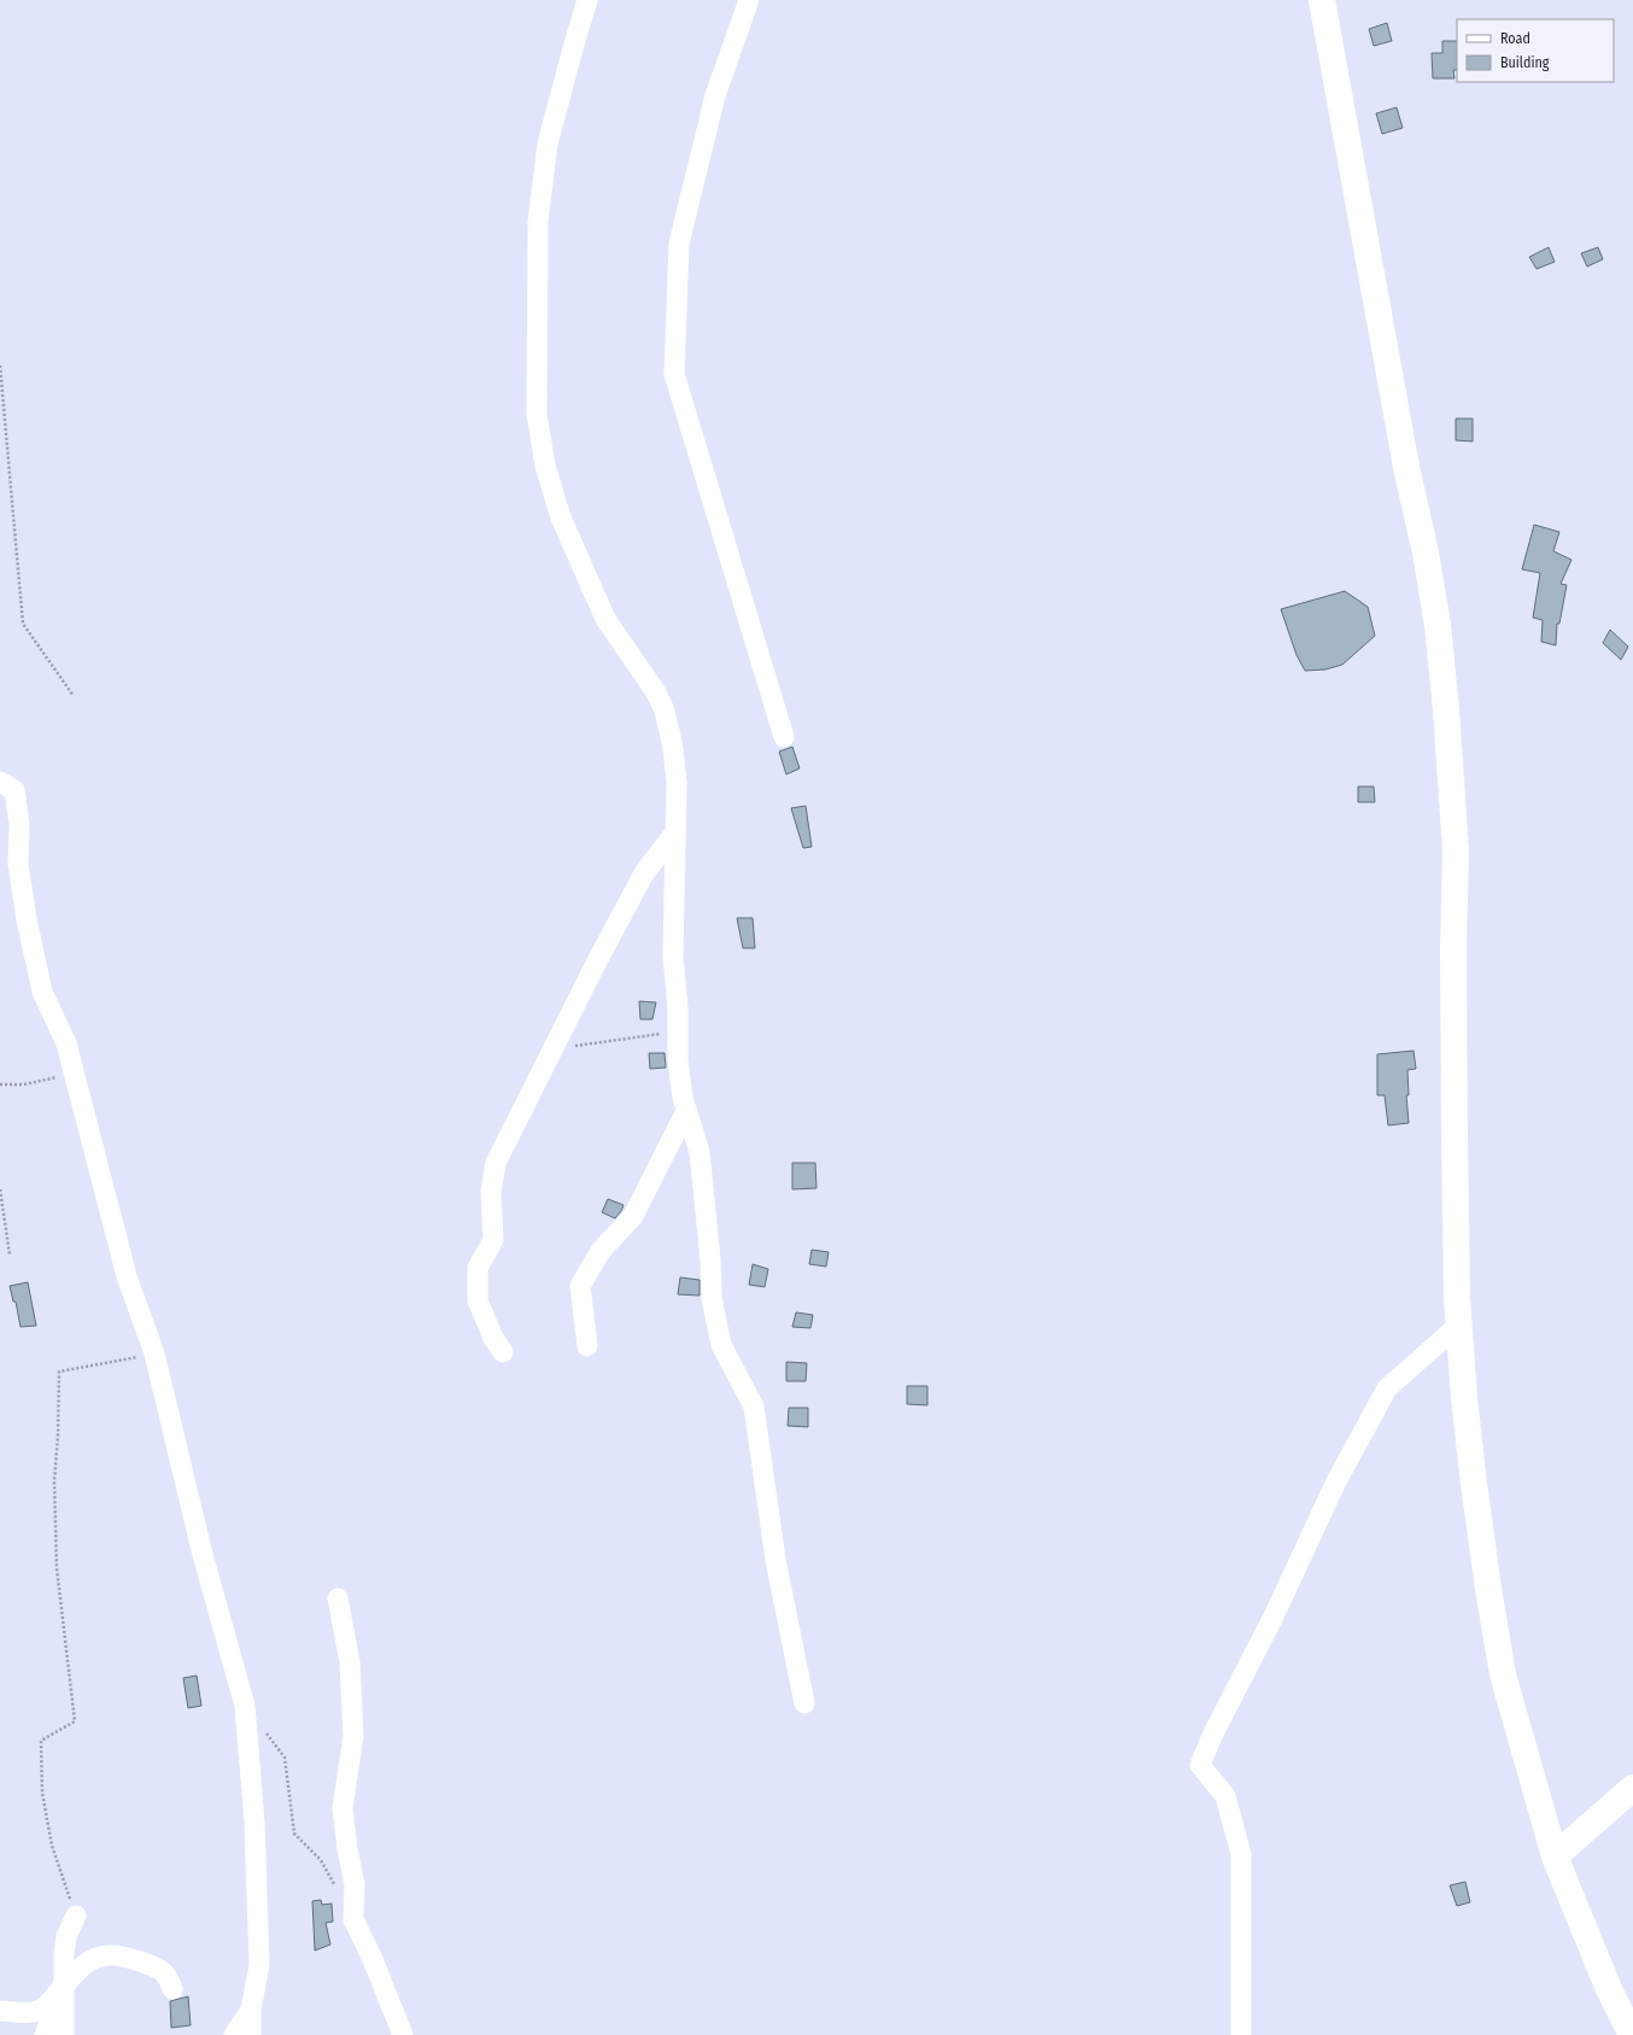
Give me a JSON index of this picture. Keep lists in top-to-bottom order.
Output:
{
  "legend": ["Road", "Building"]
}
